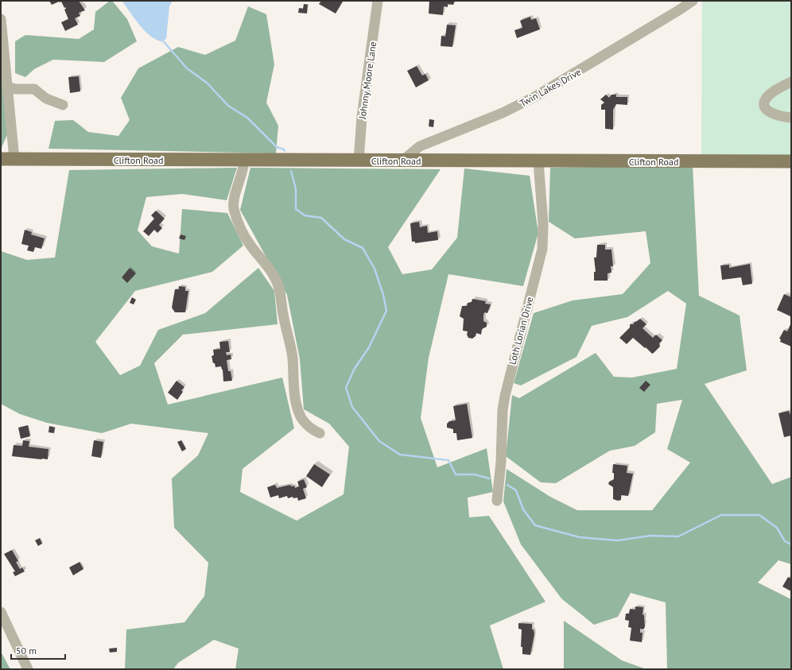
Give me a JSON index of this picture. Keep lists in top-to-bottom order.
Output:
{
  "streets": {
    "main road": ["Clifton Road"],
    "street": ["Johnny Moore Lane", "Twin Lakes Drive", "Loth Lorian Drive"]
  },
  "crossings": [
    ["Johnny Moore Lane", "Clifton Road"],
    ["Twin Lakes Drive", "Clifton Road"],
    ["Clifton Road", "Loth Lorian Drive"]
  ],
  "scale_bar": "50 m"
}
